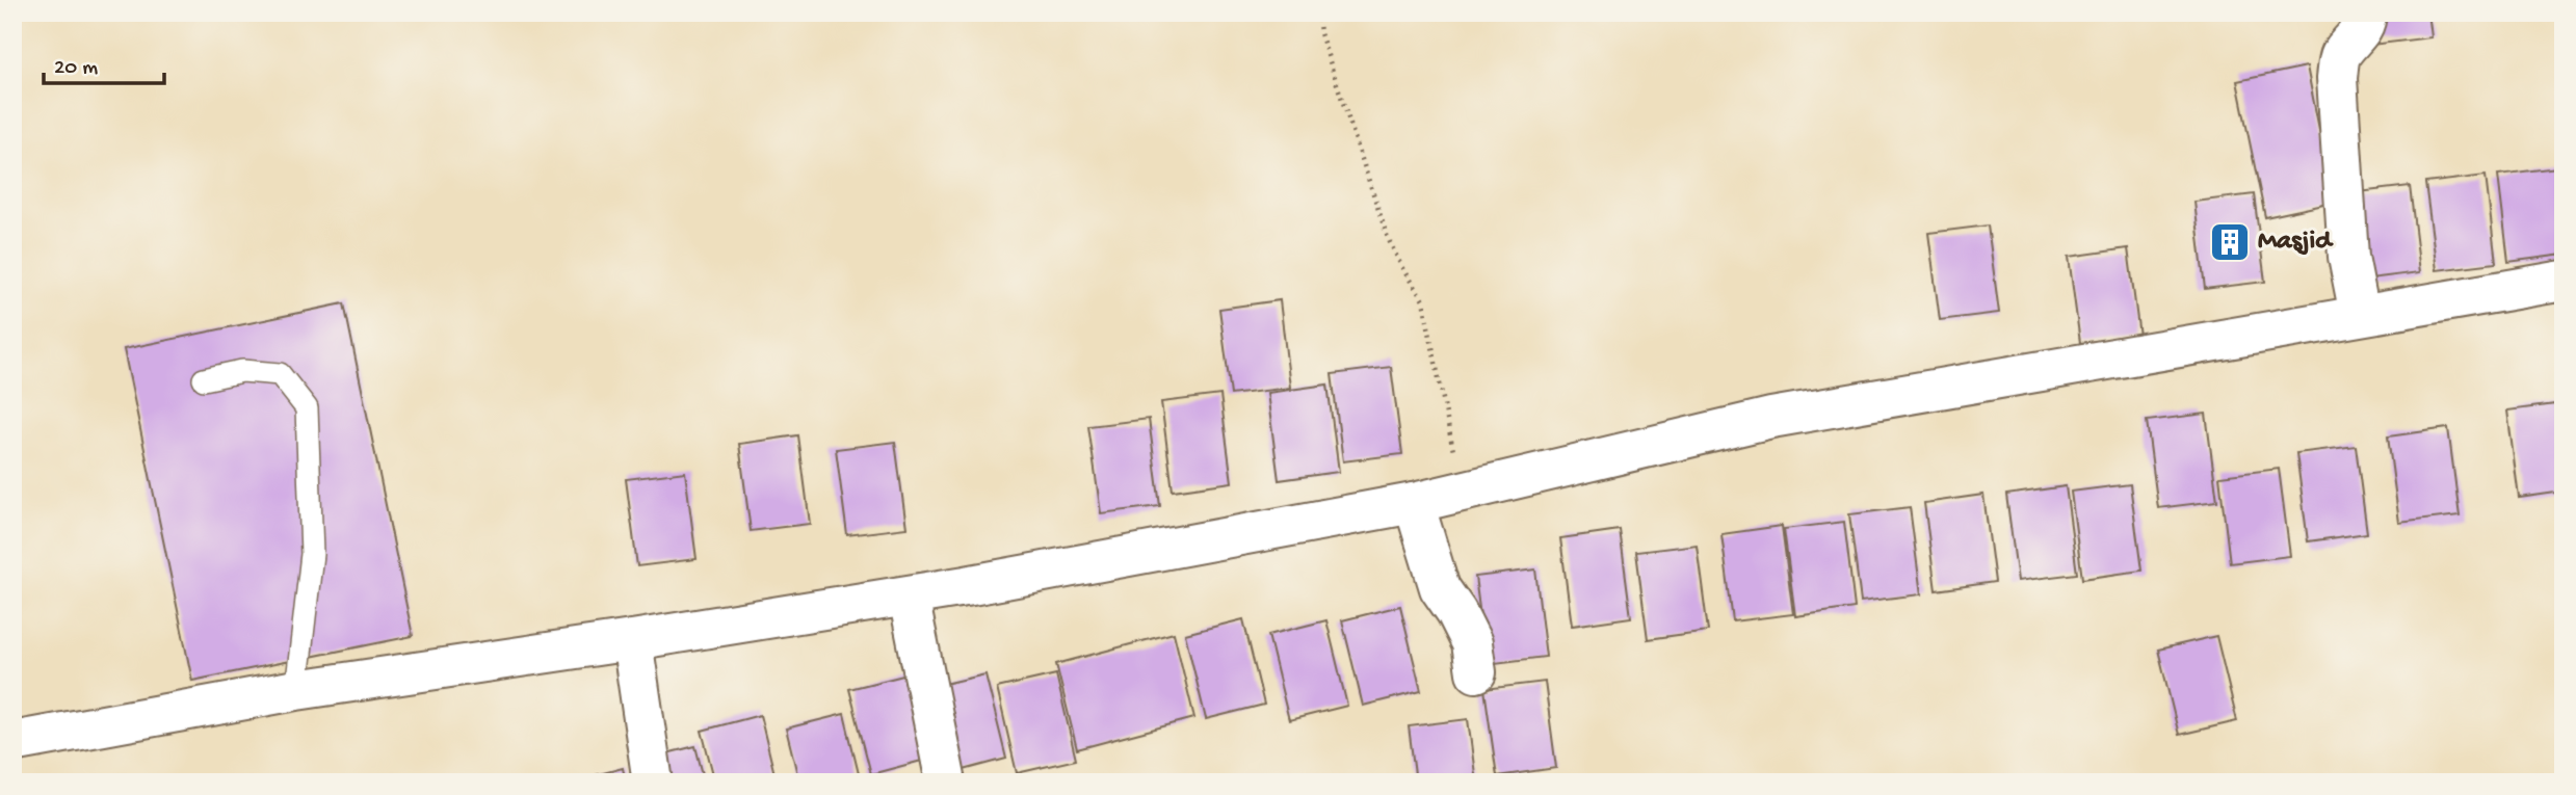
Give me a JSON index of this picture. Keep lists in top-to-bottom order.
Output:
{
  "places": {
    "building": ["Masjid"]
  },
  "scale_bar": "20 m"
}
